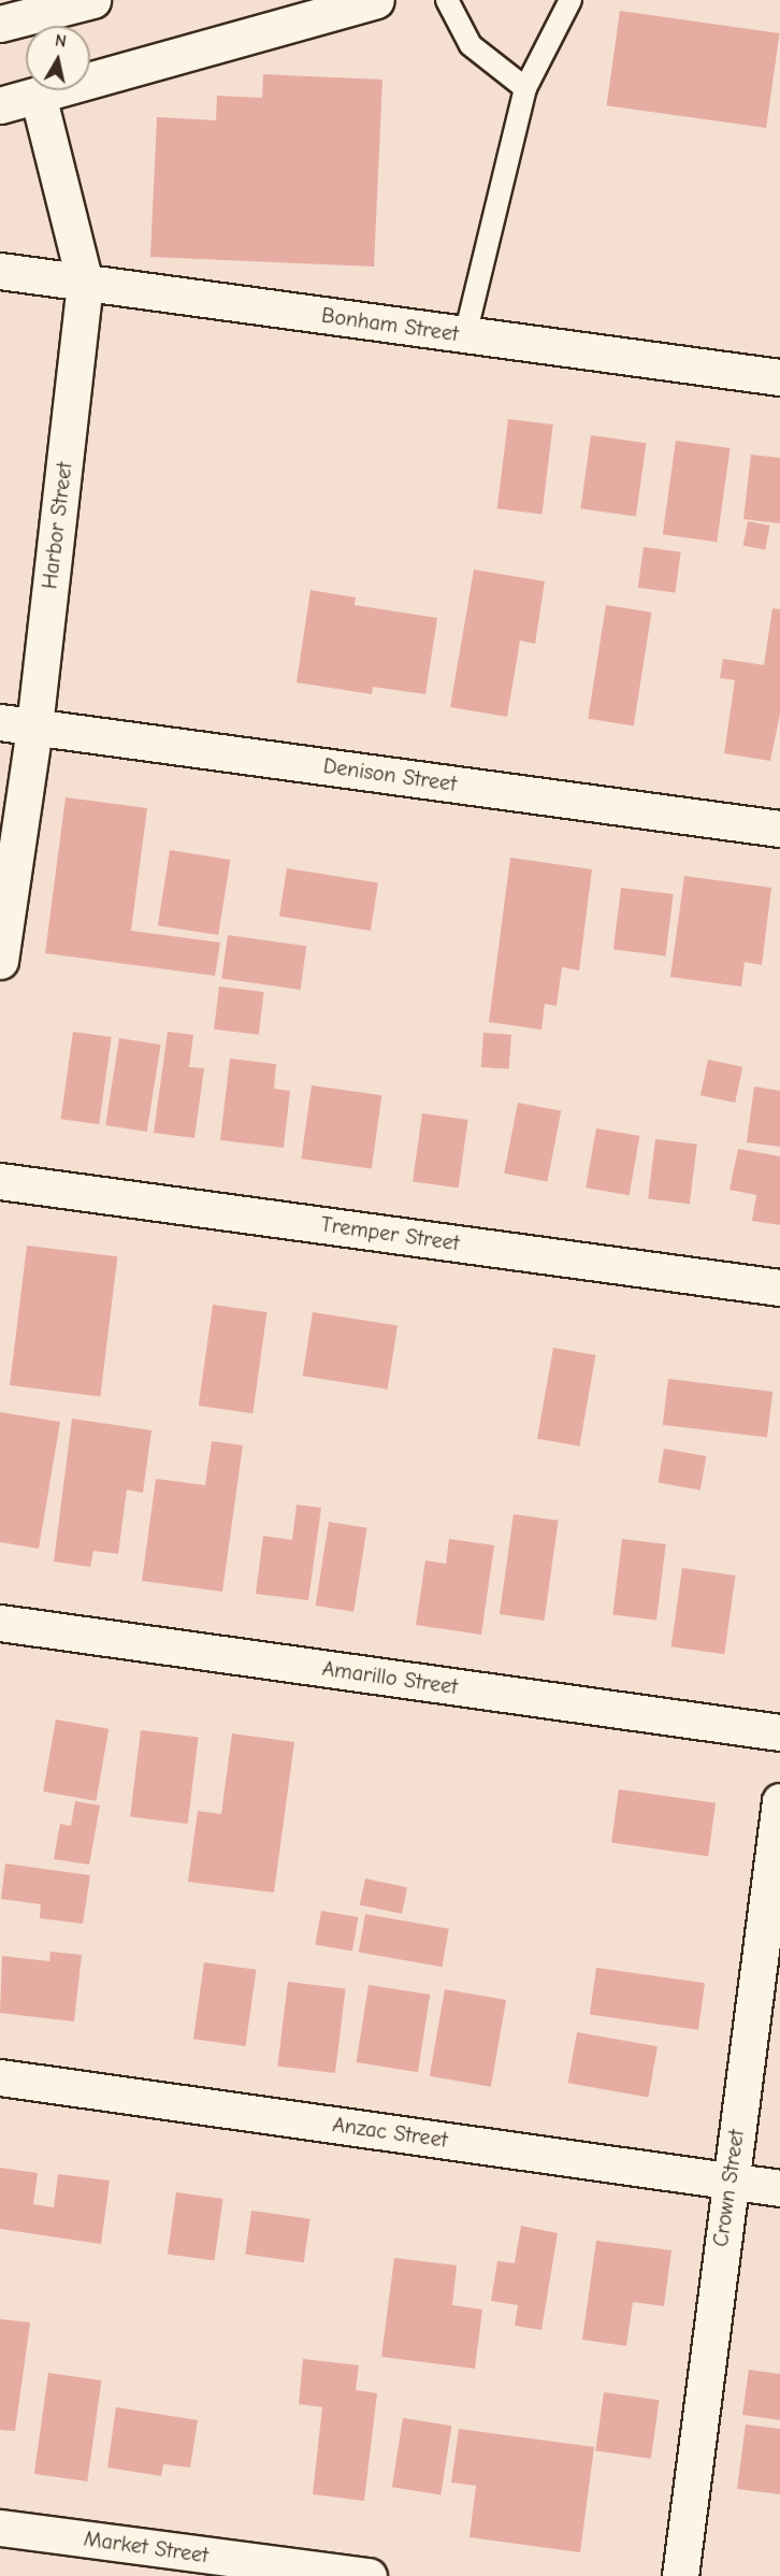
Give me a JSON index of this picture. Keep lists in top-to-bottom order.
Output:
{
  "streets": {
    "main road": [
      "Bonham Street",
      "Harbor Street",
      "Denison Street",
      "Tremper Street",
      "Amarillo Street",
      "Anzac Street",
      "Crown Street",
      "Market Street"
    ]
  },
  "crossings": [
    ["Bonham Street", "Harbor Street"],
    ["Harbor Street", "Denison Street"],
    ["Anzac Street", "Crown Street"]
  ],
  "north": "top"
}
